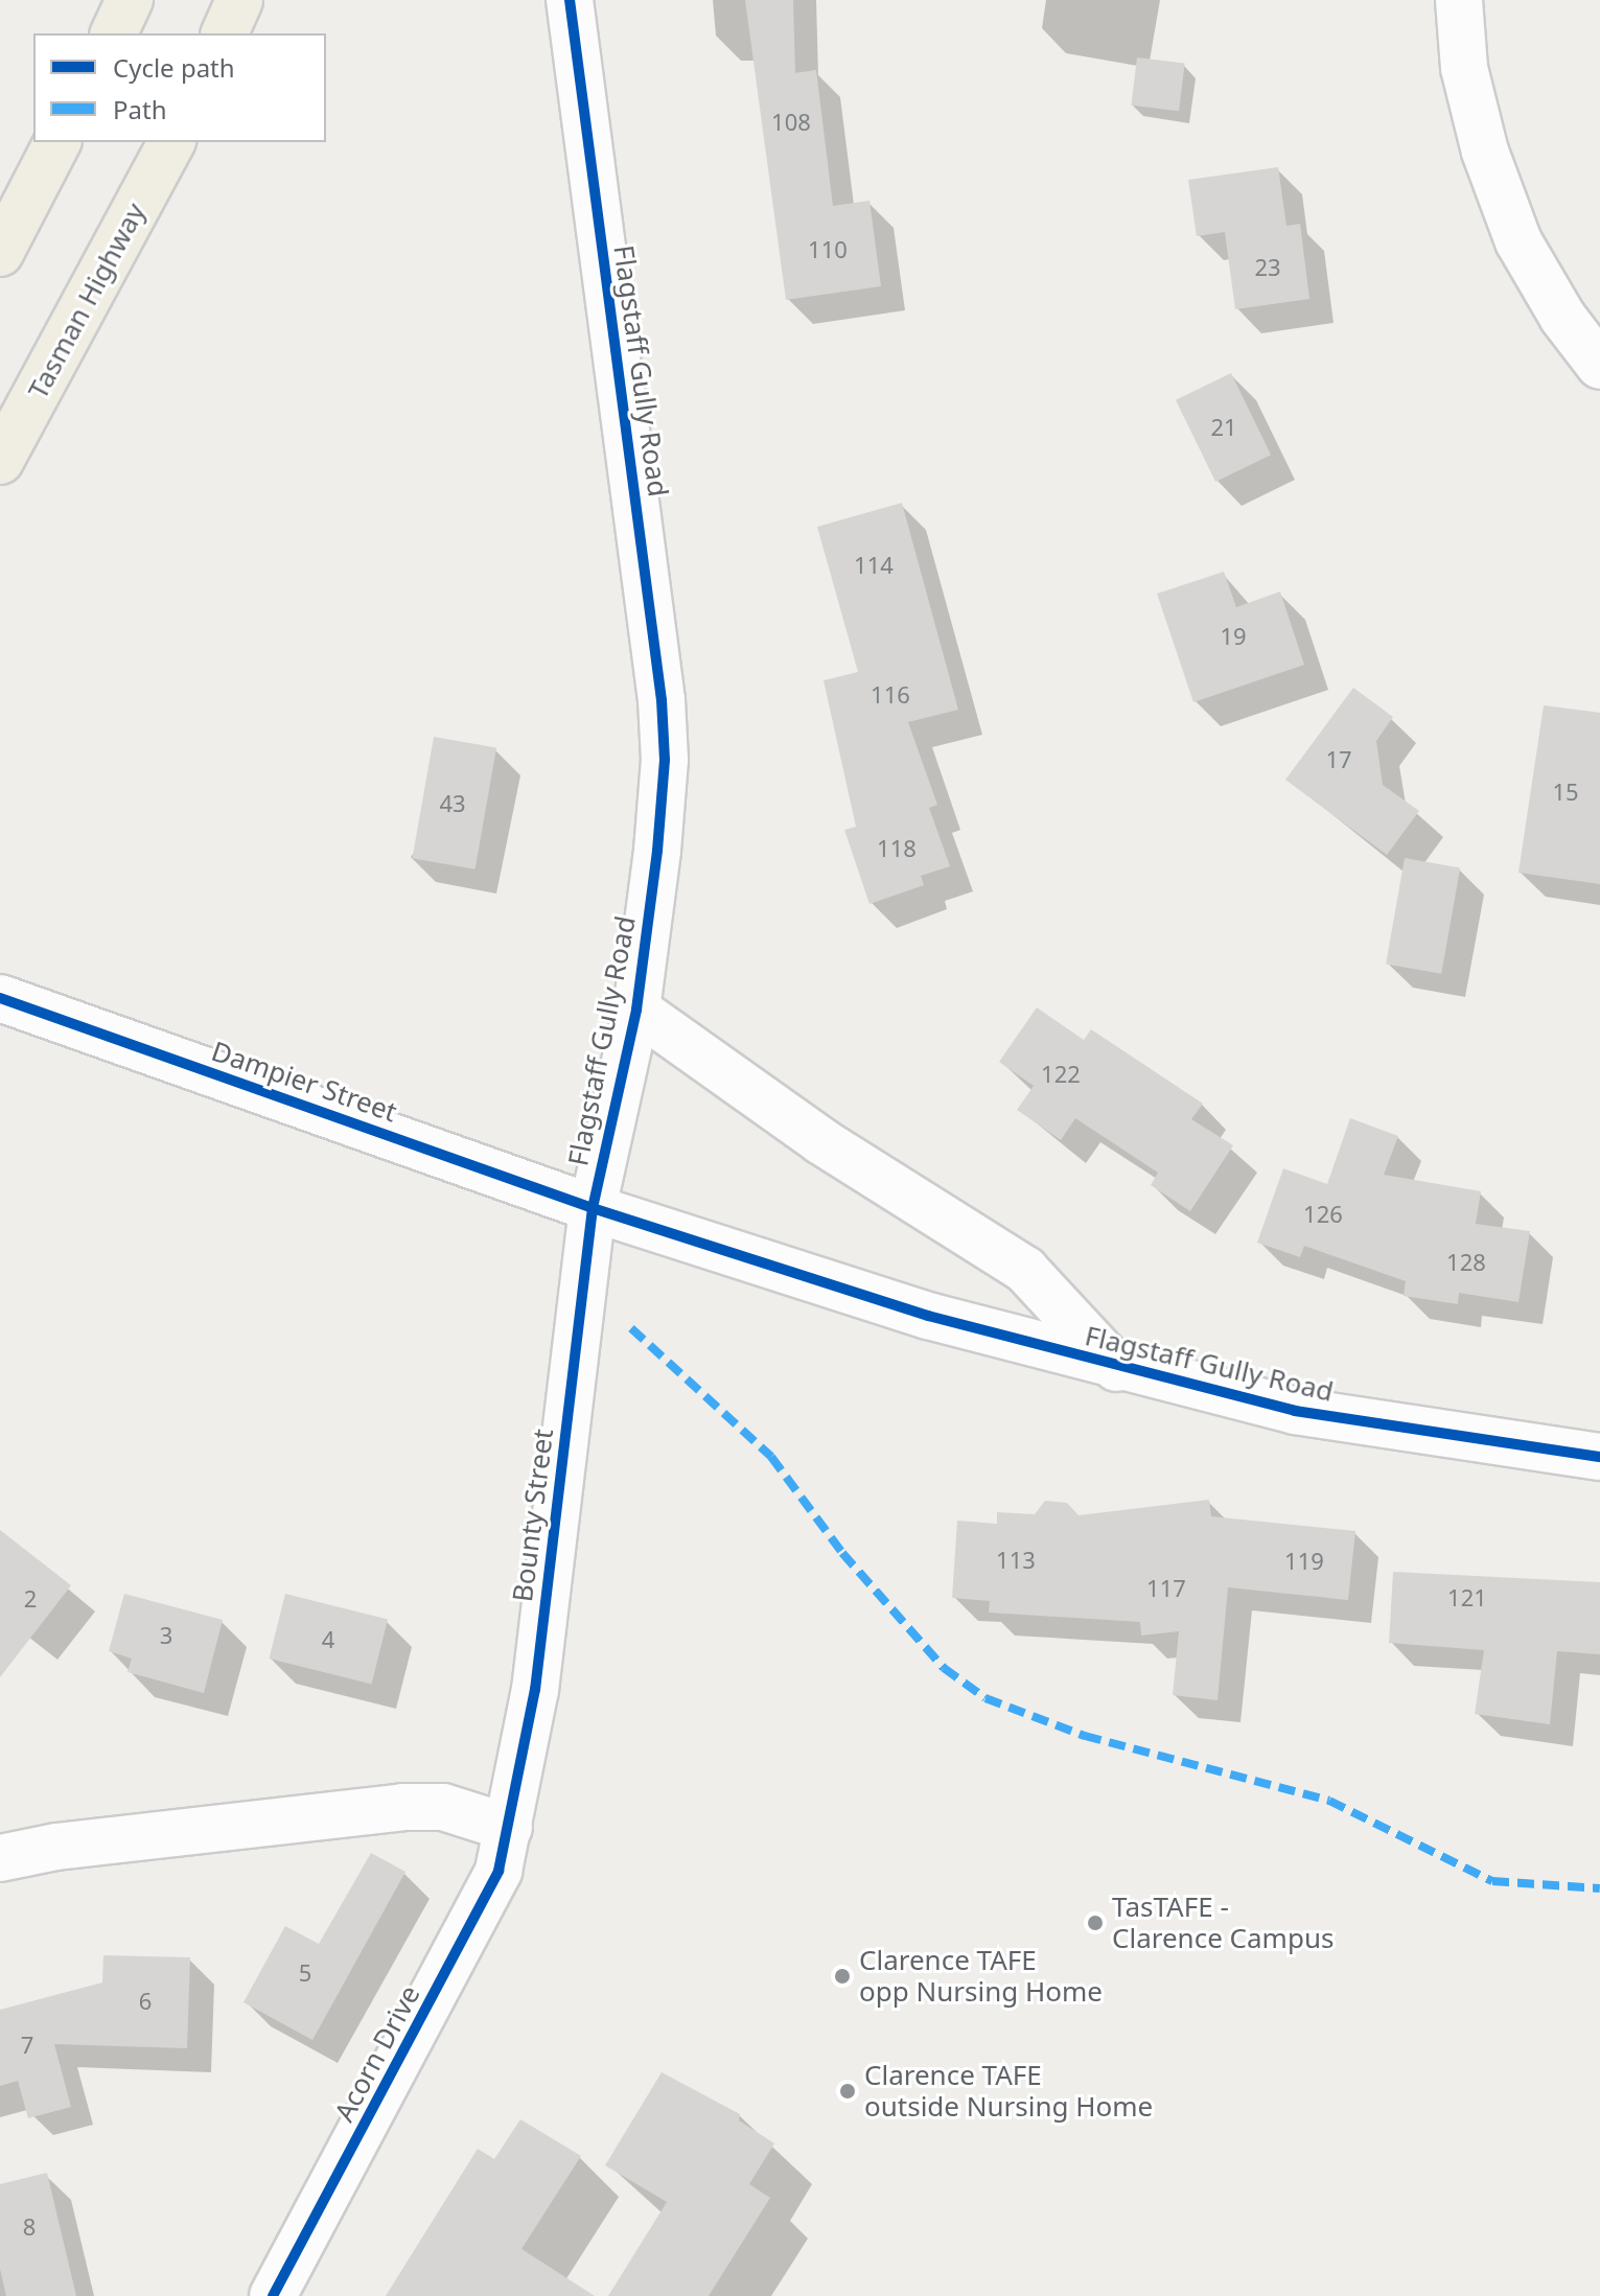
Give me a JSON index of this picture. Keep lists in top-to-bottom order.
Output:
{
  "streets": {
    "highway": ["Tasman Highway"],
    "street": [
      "Flagstaff Gully Road",
      "Dampier Street",
      "Bounty Street",
      "Acorn Drive"
    ]
  },
  "crossings": [
    ["Flagstaff Gully Road", "Dampier Street"],
    ["Flagstaff Gully Road", "Bounty Street"],
    ["Dampier Street", "Bounty Street"],
    ["Bounty Street", "Acorn Drive"]
  ],
  "places": ["TasTAFE - Clarence Campus", "Clarence TAFE opp Nursing Home", "Clarence TAFE outside Nursing Home"],
  "house_numbers": [
    "108",
    "110",
    "23",
    "21",
    "114",
    "19",
    "116",
    "17",
    "15",
    "43",
    "118",
    "122",
    "126",
    "128",
    "113",
    "119",
    "117",
    "121",
    "2",
    "3",
    "4",
    "5",
    "6",
    "7",
    "8"
  ],
  "legend": ["Cycle path", "Path"]
}
